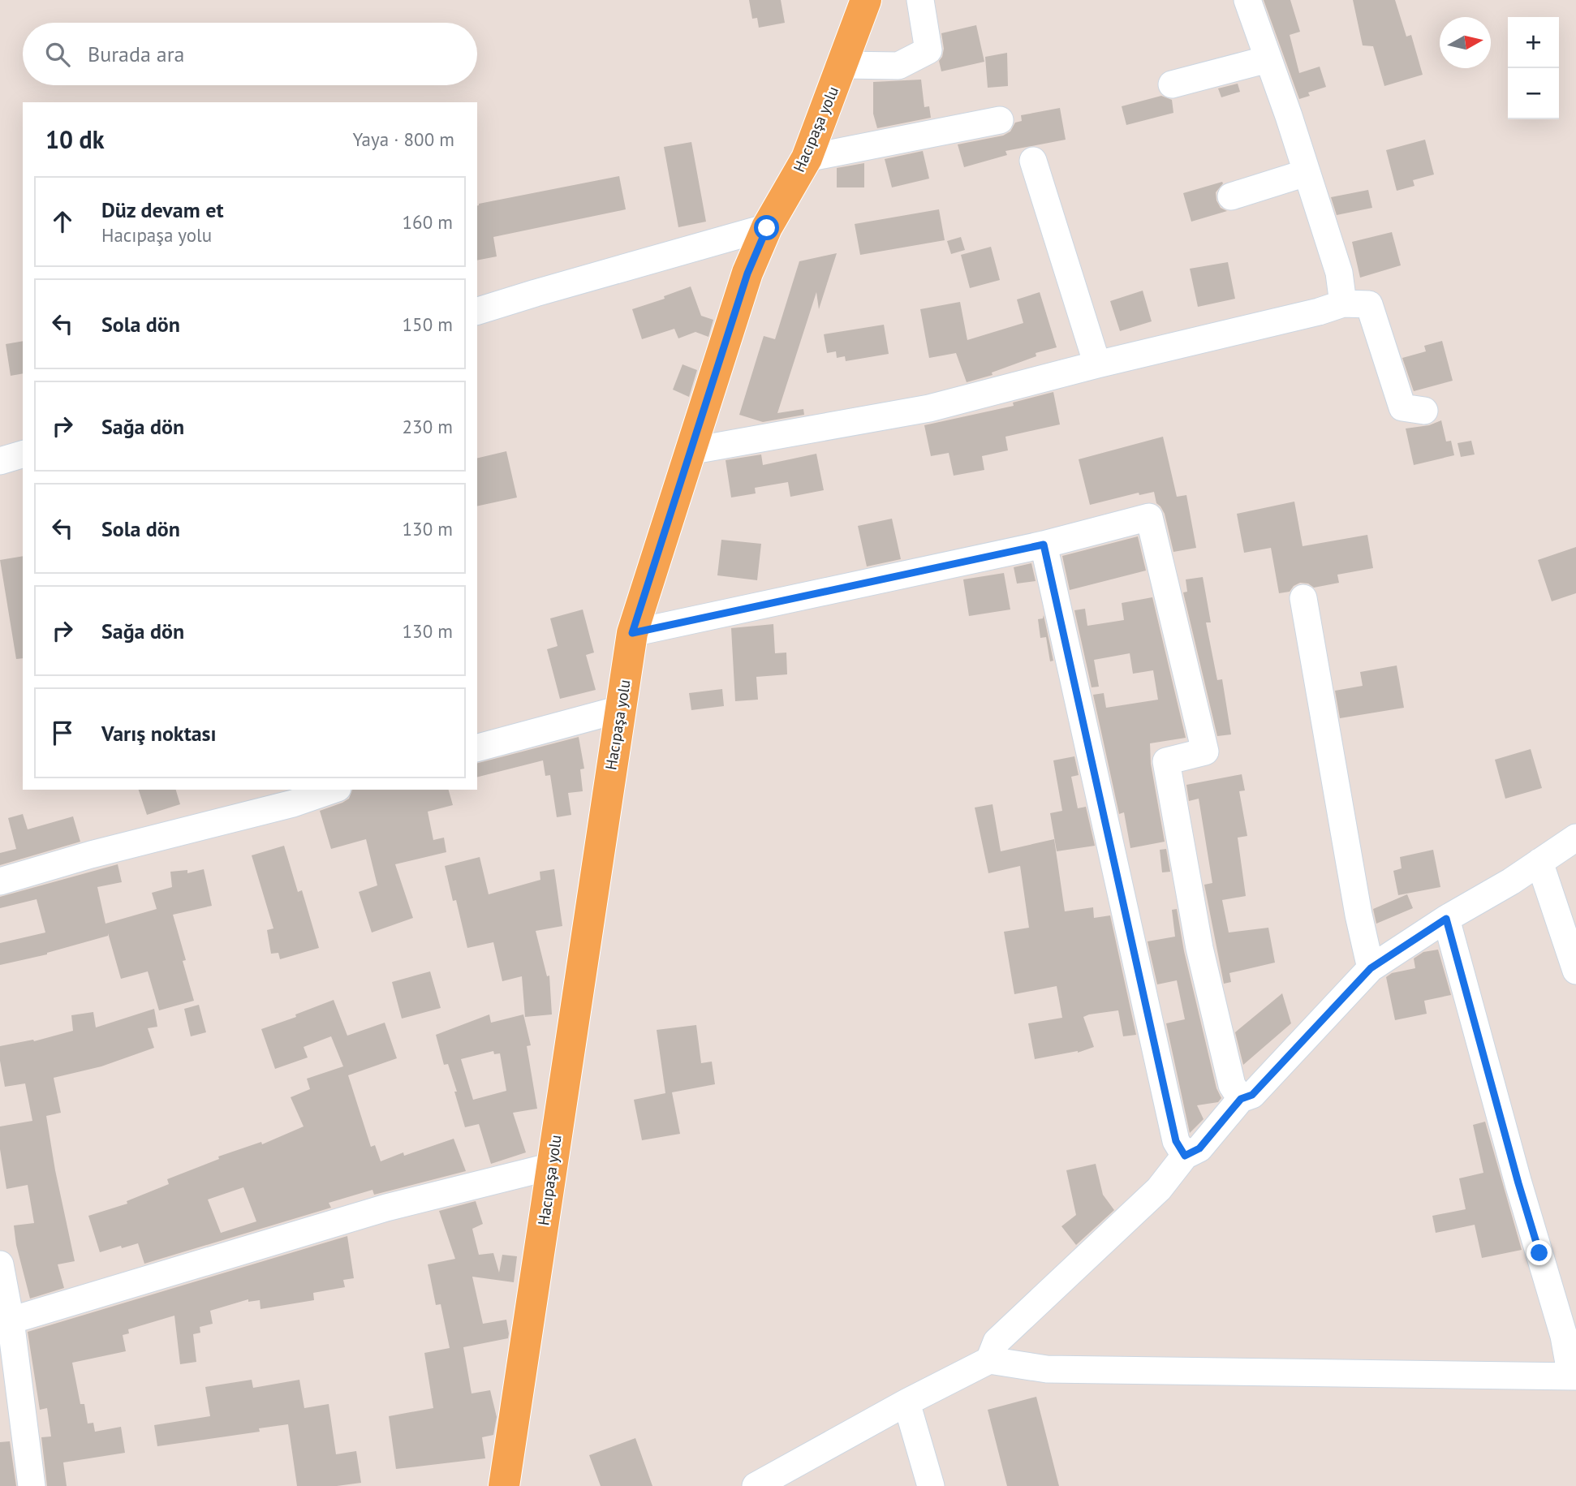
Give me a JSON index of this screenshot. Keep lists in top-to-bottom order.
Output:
{
  "streets": {
    "main road": ["Hacıpaşa yolu"]
  },
  "north": "right",
  "page": {
    "map_buttons": ["+", "−"],
    "search": "Burada ara",
    "heading": ["10 dk", "Yaya · 800 m"],
    "list": [
      ["Düz devam et", "Hacıpaşa yolu", "160 m"],
      ["Sola dön", "150 m"],
      ["Sağa dön", "230 m"],
      ["Sola dön", "130 m"],
      ["Sağa dön", "130 m"],
      "Varış noktası"
    ]
  }
}
